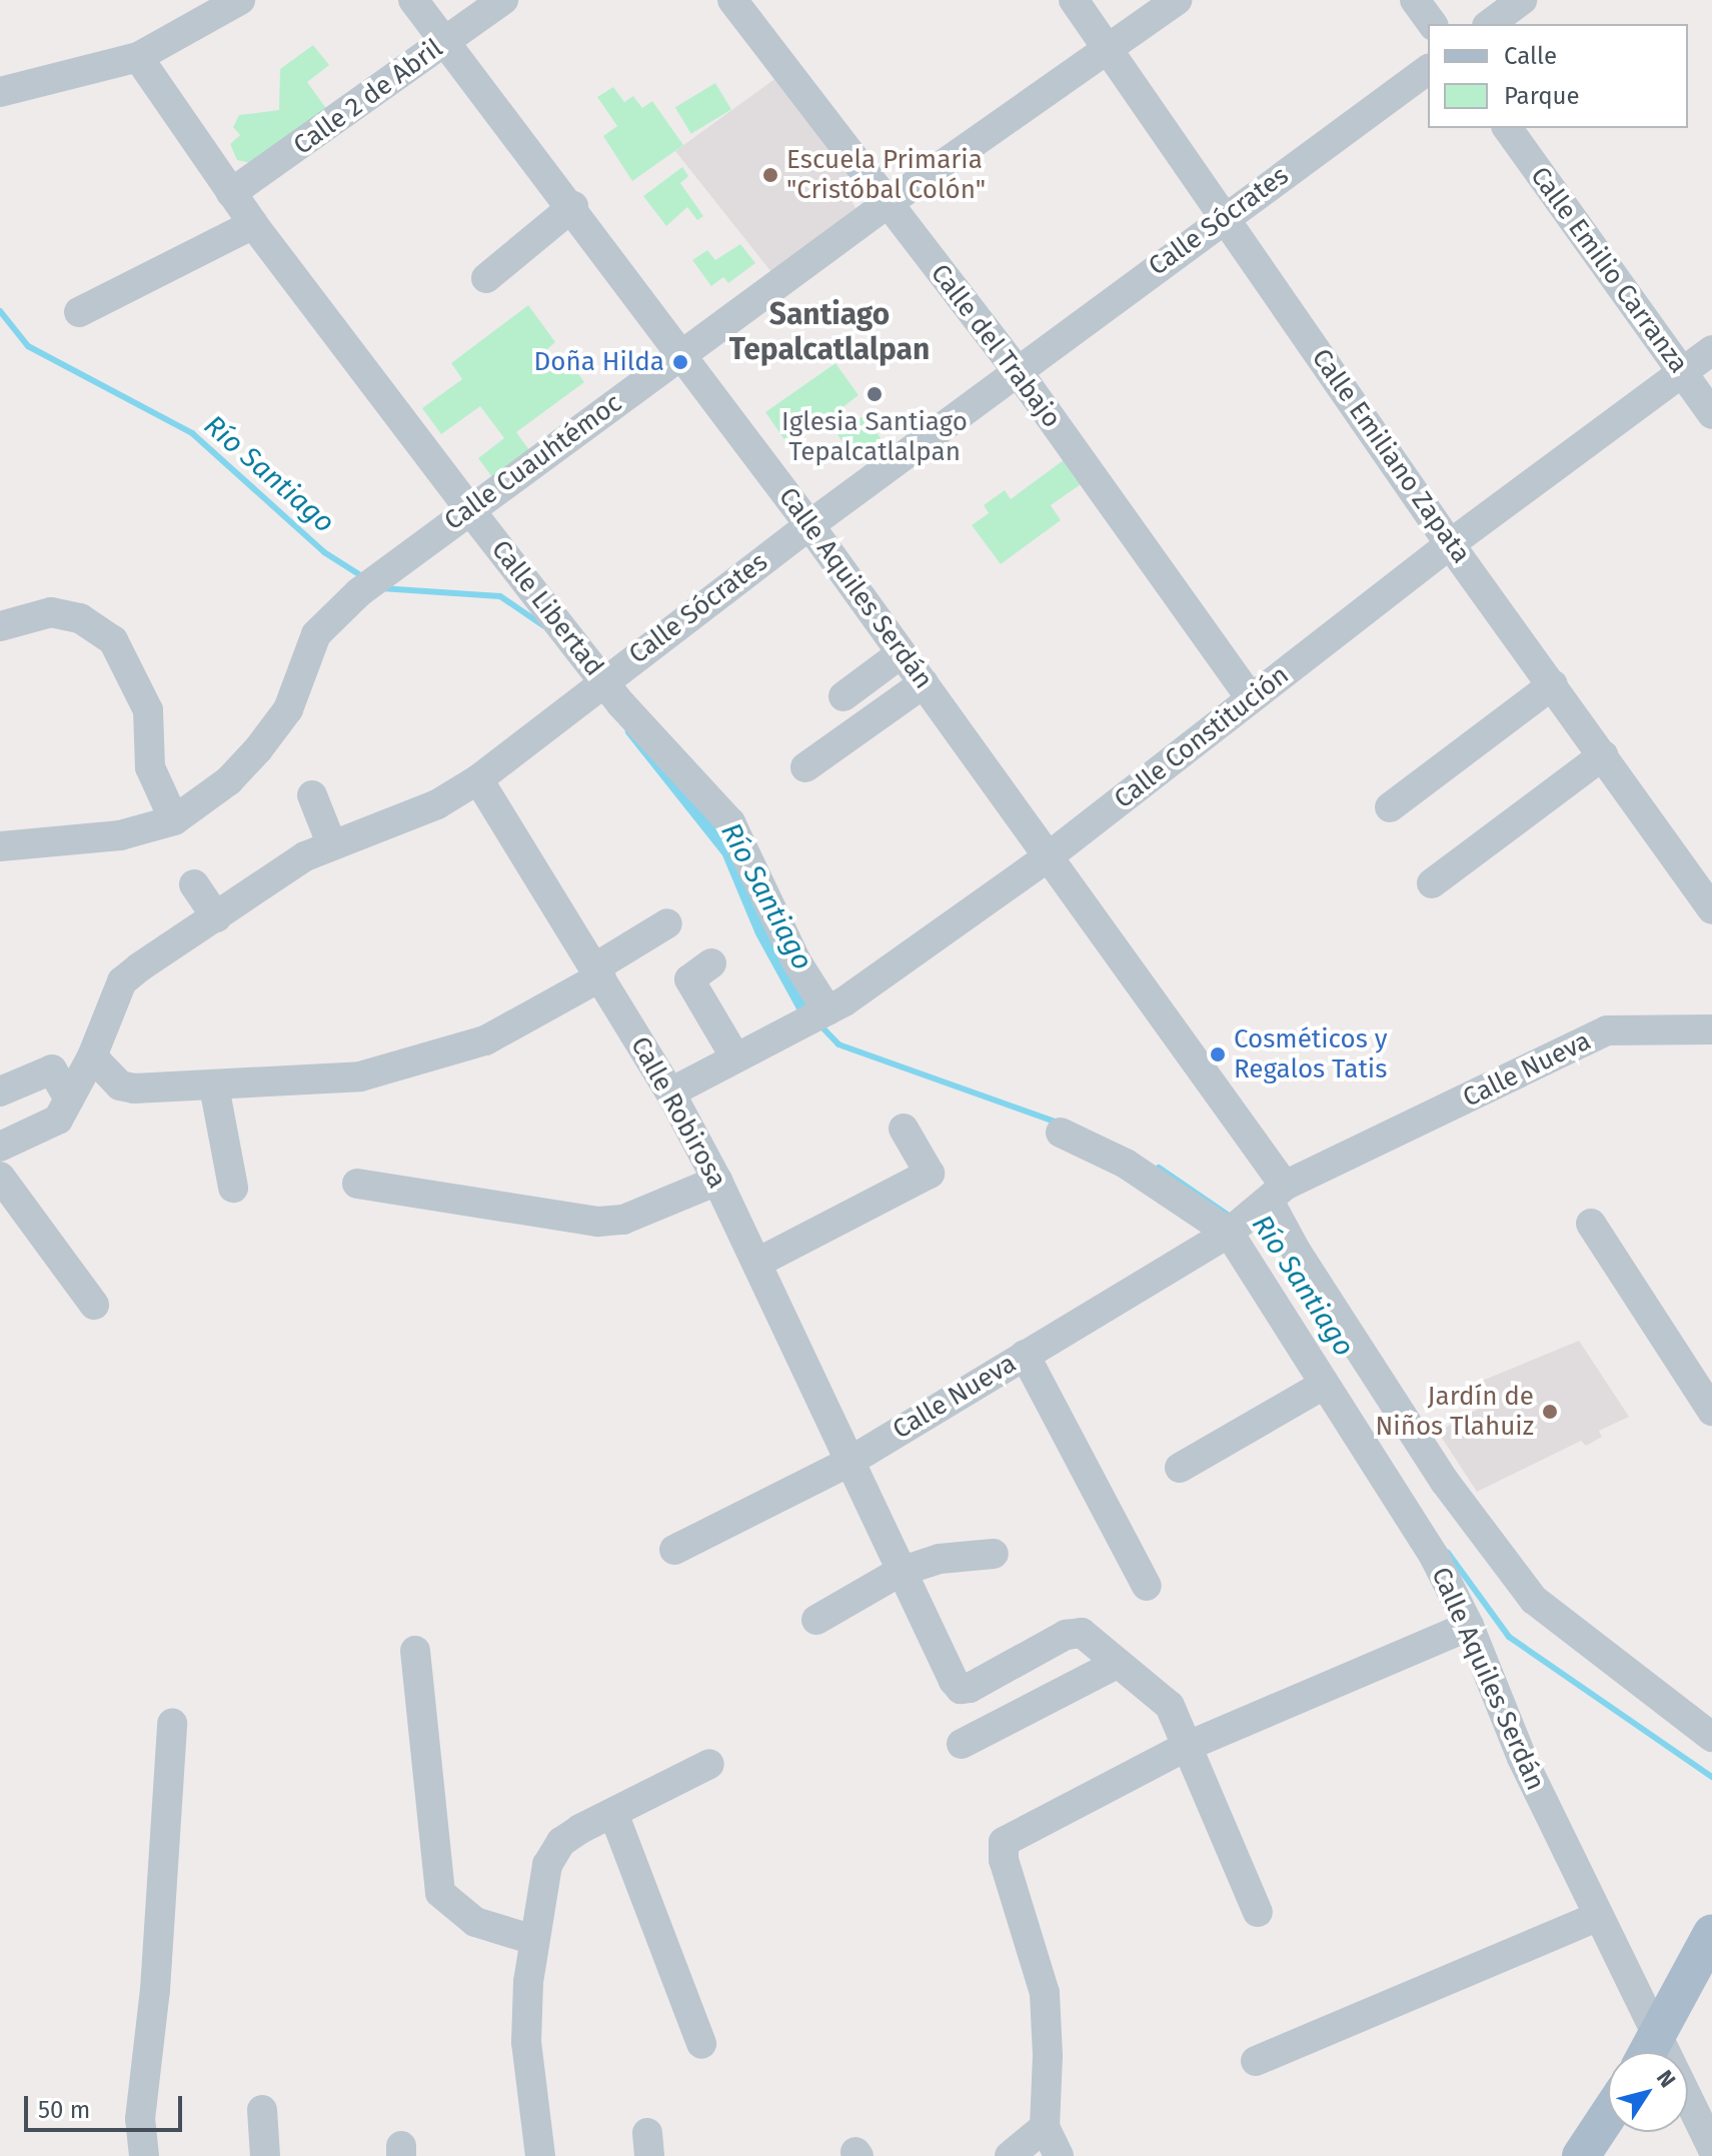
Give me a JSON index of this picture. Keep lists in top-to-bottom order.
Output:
{
  "streets": {
    "street": [
      "Calle 2 de Abril",
      "Calle Sócrates",
      "Calle Emilio Carranza",
      "Calle del Trabajo",
      "Calle Emiliano Zapata",
      "Calle Cuauhtémoc",
      "Calle Aquiles Serdán",
      "Calle Libertad",
      "Calle Constitución",
      "Calle Nueva",
      "Calle Robirosa"
    ]
  },
  "crossings": [
    ["Calle 2 de Abril", "Calle Aquiles Serdán"],
    ["Calle 2 de Abril", "Calle Libertad"],
    ["Calle Sócrates", "Calle del Trabajo"],
    ["Calle Sócrates", "Calle Emiliano Zapata"],
    ["Calle Sócrates", "Calle Aquiles Serdán"],
    ["Calle Sócrates", "Calle Libertad"],
    ["Calle Sócrates", "Calle Robirosa"],
    ["Calle Emilio Carranza", "Calle Constitución"],
    ["Calle del Trabajo", "Calle Cuauhtémoc"],
    ["Calle del Trabajo", "Calle Constitución"],
    ["Calle Emiliano Zapata", "Calle Cuauhtémoc"],
    ["Calle Emiliano Zapata", "Calle Constitución"],
    ["Calle Cuauhtémoc", "Calle Aquiles Serdán"],
    ["Calle Cuauhtémoc", "Calle Libertad"],
    ["Calle Aquiles Serdán", "Calle Constitución"],
    ["Calle Aquiles Serdán", "Calle Nueva"],
    ["Calle Libertad", "Calle Constitución"],
    ["Calle Constitución", "Calle Robirosa"],
    ["Calle Nueva", "Calle Robirosa"]
  ],
  "districts": ["Santiago Tepalcatlalpan"],
  "water": ["Río Santiago"],
  "places": [
    "Escuela Primaria \"Cristóbal Colón\"",
    "Doña Hilda",
    "Iglesia Santiago Tepalcatlalpan",
    "Cosméticos y Regalos Tatis",
    "Jardín de Niños Tlahuiz"
  ],
  "legend": ["Calle", "Parque"],
  "scale_bar": "50 m",
  "north": "top right"
}
